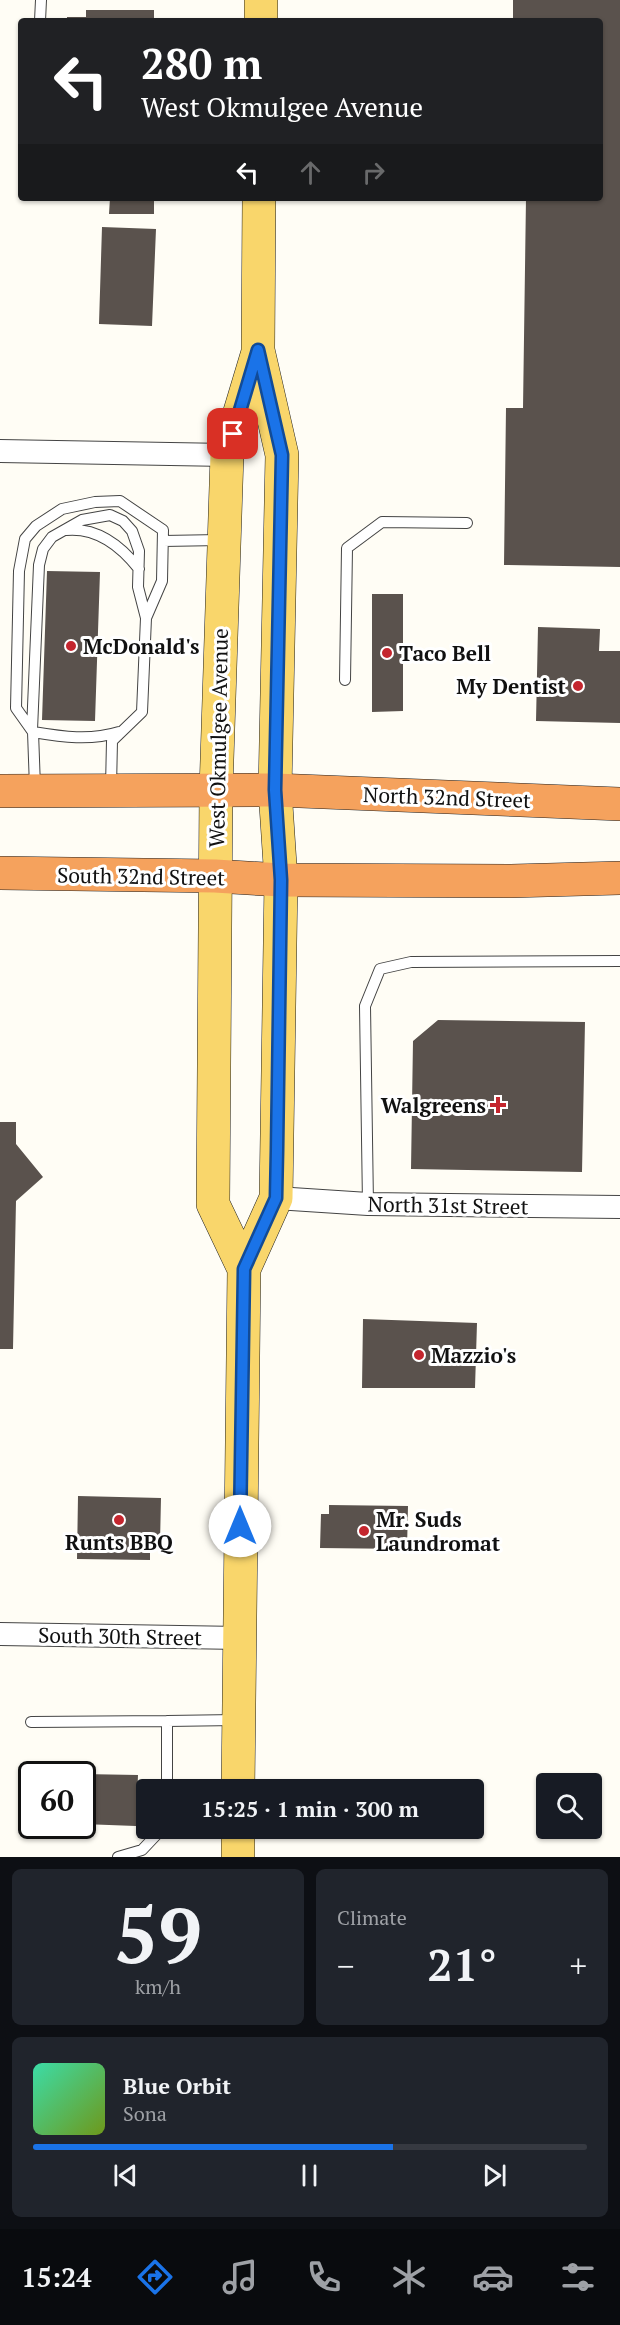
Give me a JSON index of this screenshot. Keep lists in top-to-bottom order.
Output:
{
  "streets": {
    "highway": ["North 32nd Street", "South 32nd Street"],
    "main road": ["West Okmulgee Avenue"],
    "street": ["North 31st Street", "South 30th Street"]
  },
  "crossings": [
    ["West Okmulgee Avenue", "North 32nd Street"],
    ["West Okmulgee Avenue", "South 32nd Street"],
    ["West Okmulgee Avenue", "North 31st Street"],
    ["West Okmulgee Avenue", "South 30th Street"]
  ],
  "places": {
    "other": [
      "McDonald's",
      "Taco Bell",
      "My Dentist",
      "Mazzio's",
      "Runts BBQ",
      "Mr. Suds Laundromat"
    ],
    "health": ["Walgreens"]
  },
  "page": {
    "turn": ["280 m", "West Okmulgee Avenue"],
    "limit": "60",
    "trip": "15:25 · 1 min · 300 m",
    "tile": [
      ["59", "km/h"],
      "Climate"
    ],
    "heat": ["−", "21°", "+"],
    "song": ["Blue Orbit", "Sona"],
    "tabs": "15:24"
  }
}
